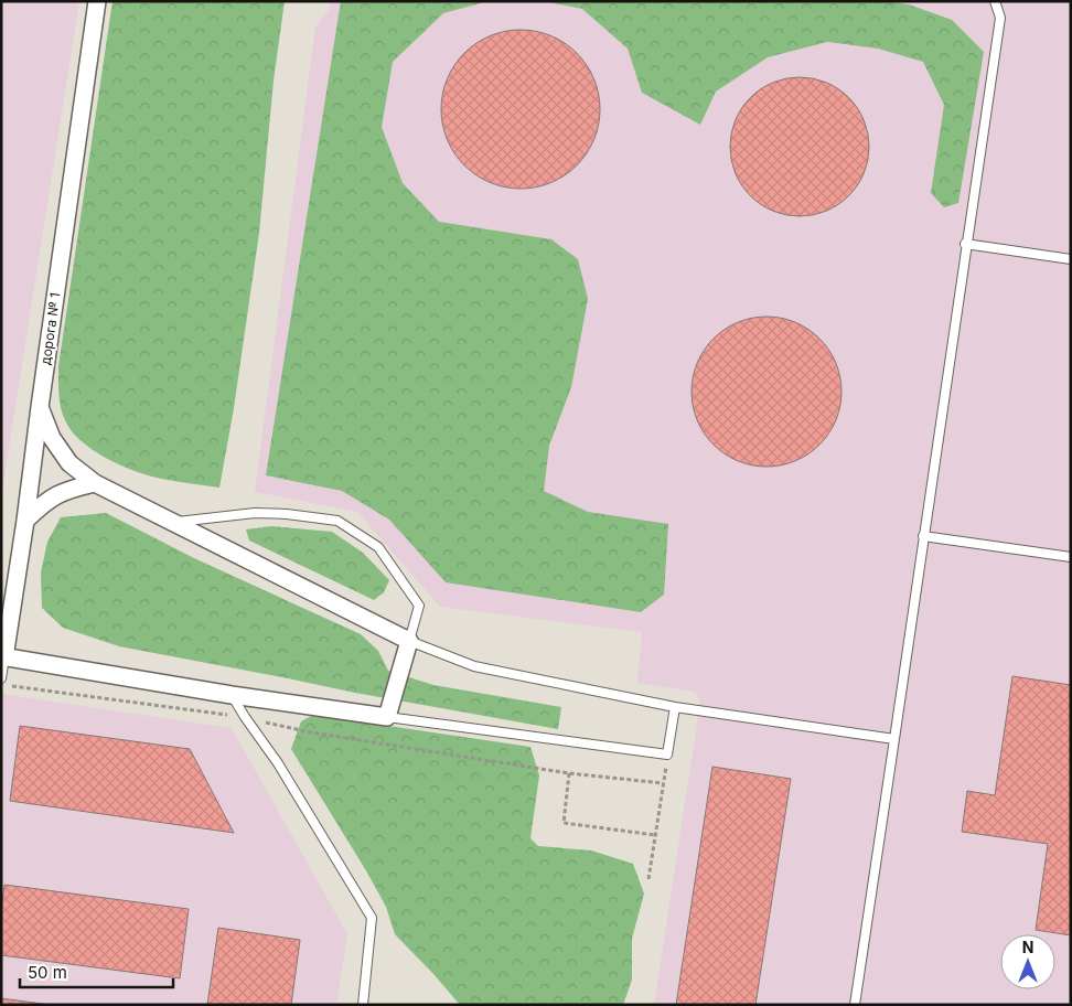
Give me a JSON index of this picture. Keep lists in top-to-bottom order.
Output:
{
  "streets": {
    "street": ["дорога № 1"]
  },
  "scale_bar": "50 m",
  "north": "top"
}
